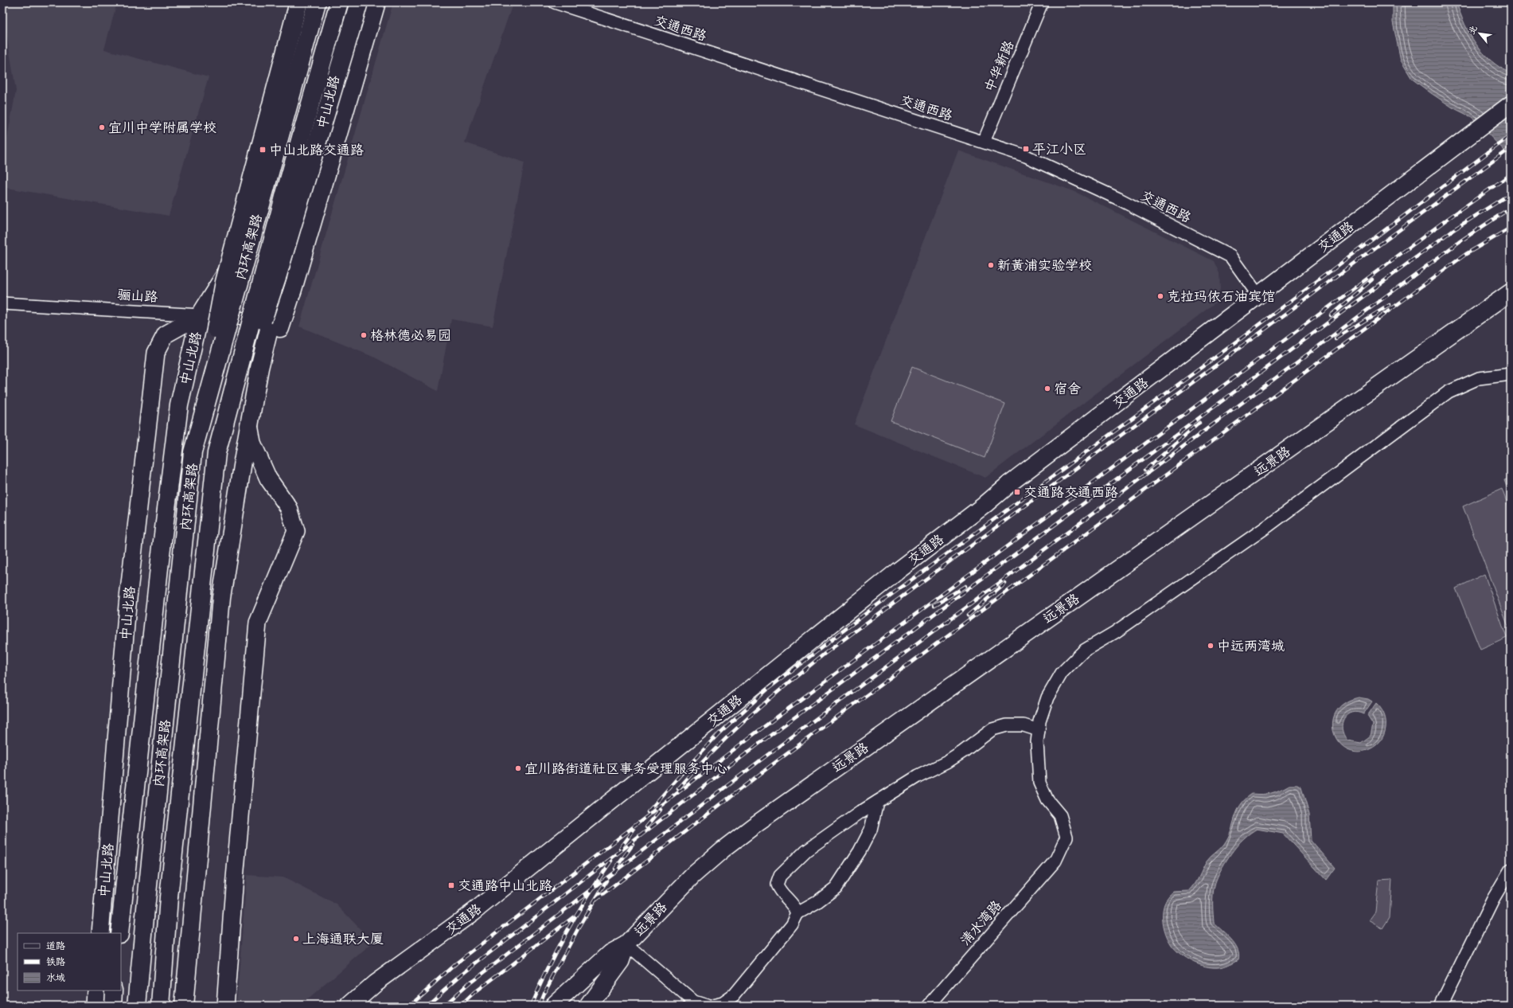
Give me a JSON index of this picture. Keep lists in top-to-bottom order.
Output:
{
  "streets": {
    "main road": [
      "中山北路",
      "交通路",
      "内环高架路",
      "远景路"
    ],
    "street": [
      "交通西路",
      "中华新路",
      "骊山路",
      "清水湾路"
    ]
  },
  "crossings": [
    ["交通西路", "中华新路"],
    ["交通西路", "交通路"],
    ["中山北路", "骊山路"]
  ],
  "places": {
    "other": [
      "宜川中学附属学校",
      "新黄浦实验学校",
      "克拉玛依石油宾馆",
      "格林德必易园",
      "宿舍",
      "中远两湾城",
      "宜川路街道社区事务受理服务中心",
      "上海通联大厦"
    ],
    "transit": [
      "平江小区",
      "中山北路交通路",
      "交通路交通西路",
      "交通路中山北路"
    ]
  },
  "legend": ["道路", "铁路", "水域"],
  "north": "top left"
}
